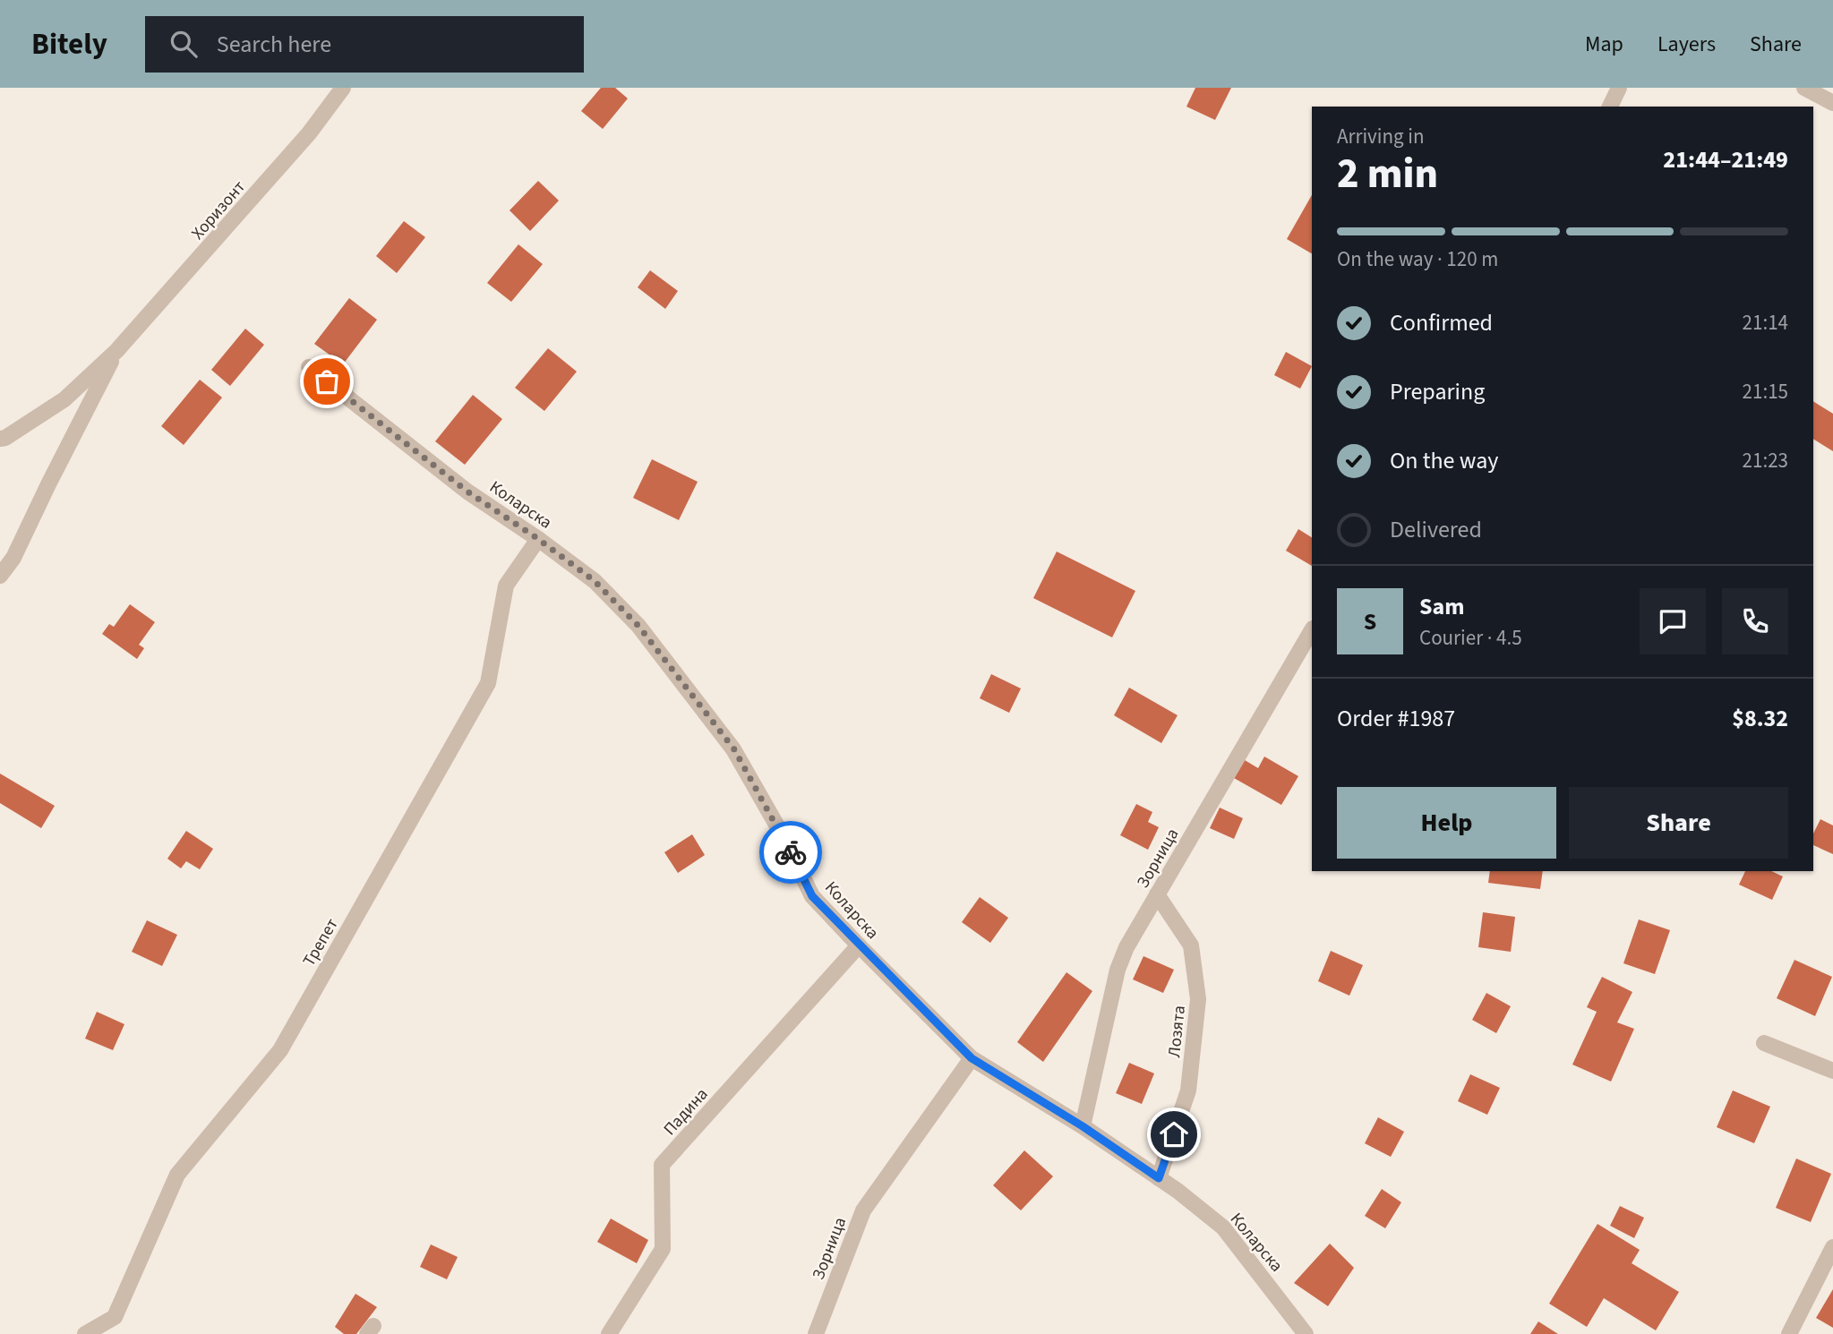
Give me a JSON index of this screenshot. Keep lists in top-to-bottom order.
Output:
{
  "streets": {
    "street": [
      "Хоризонт",
      "Коларска",
      "Зорница",
      "Трепет",
      "Лозята",
      "Падина"
    ]
  },
  "crossings": [
    ["Коларска", "Зорница"],
    ["Коларска", "Трепет"],
    ["Коларска", "Лозята"],
    ["Коларска", "Падина"],
    ["Зорница", "Лозята"]
  ],
  "page": {
    "header": "Bitely",
    "search": "Search here",
    "nav": ["Map", "Layers", "Share"],
    "heading": ["2 min", "Arriving in", "21:44–21:49"],
    "panel": [
      "Sam",
      "Courier · 4.5",
      "Order #1987",
      "$8.32"
    ],
    "bar": "On the way · 120 m",
    "list": [
      ["Confirmed", "21:14"],
      ["Preparing", "21:15"],
      ["On the way", "21:23"],
      "Delivered"
    ],
    "round": "S",
    "buttons": ["Help", "Share"]
  }
}
